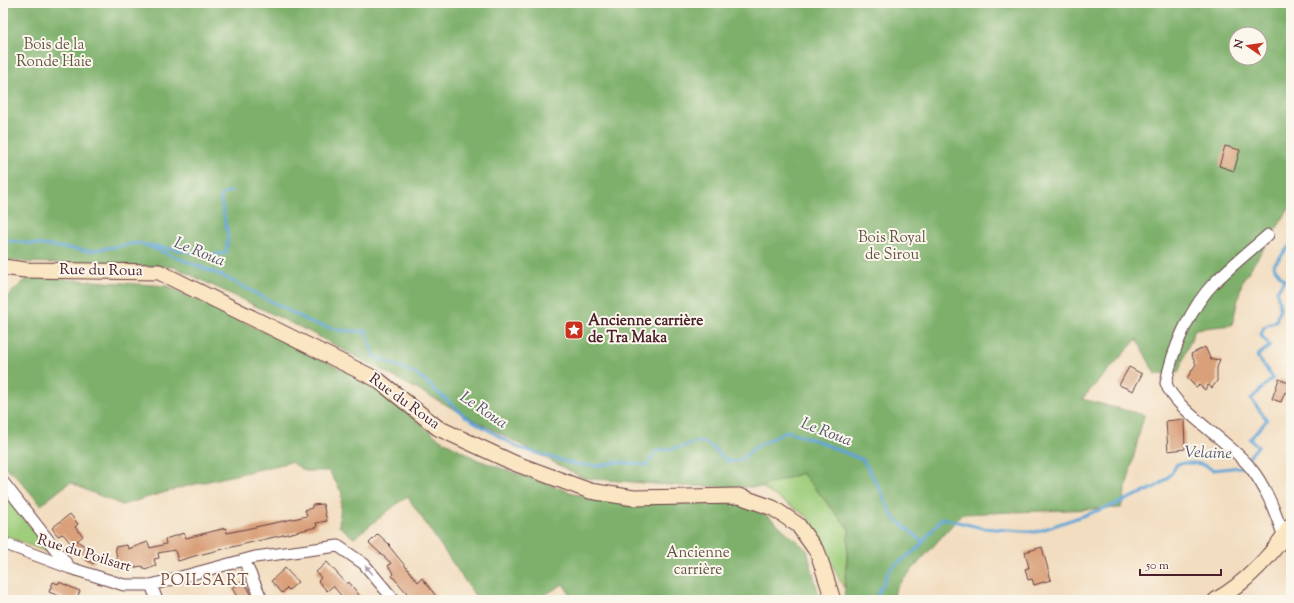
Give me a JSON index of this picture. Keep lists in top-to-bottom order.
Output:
{
  "streets": {
    "street": ["Rue du Roua", "Rue du Poilsart"]
  },
  "one_way": ["Rue du Poilsart"],
  "districts": ["POILSART"],
  "water": ["Le Roua", "Velaine"],
  "parks": ["Bois de la Ronde Haie", "Bois Royal de Sirou", "Ancienne carrière"],
  "places": {
    "place": ["Ancienne carrière de Tra Maka"]
  },
  "scale_bar": "50 m",
  "north": "left"
}
